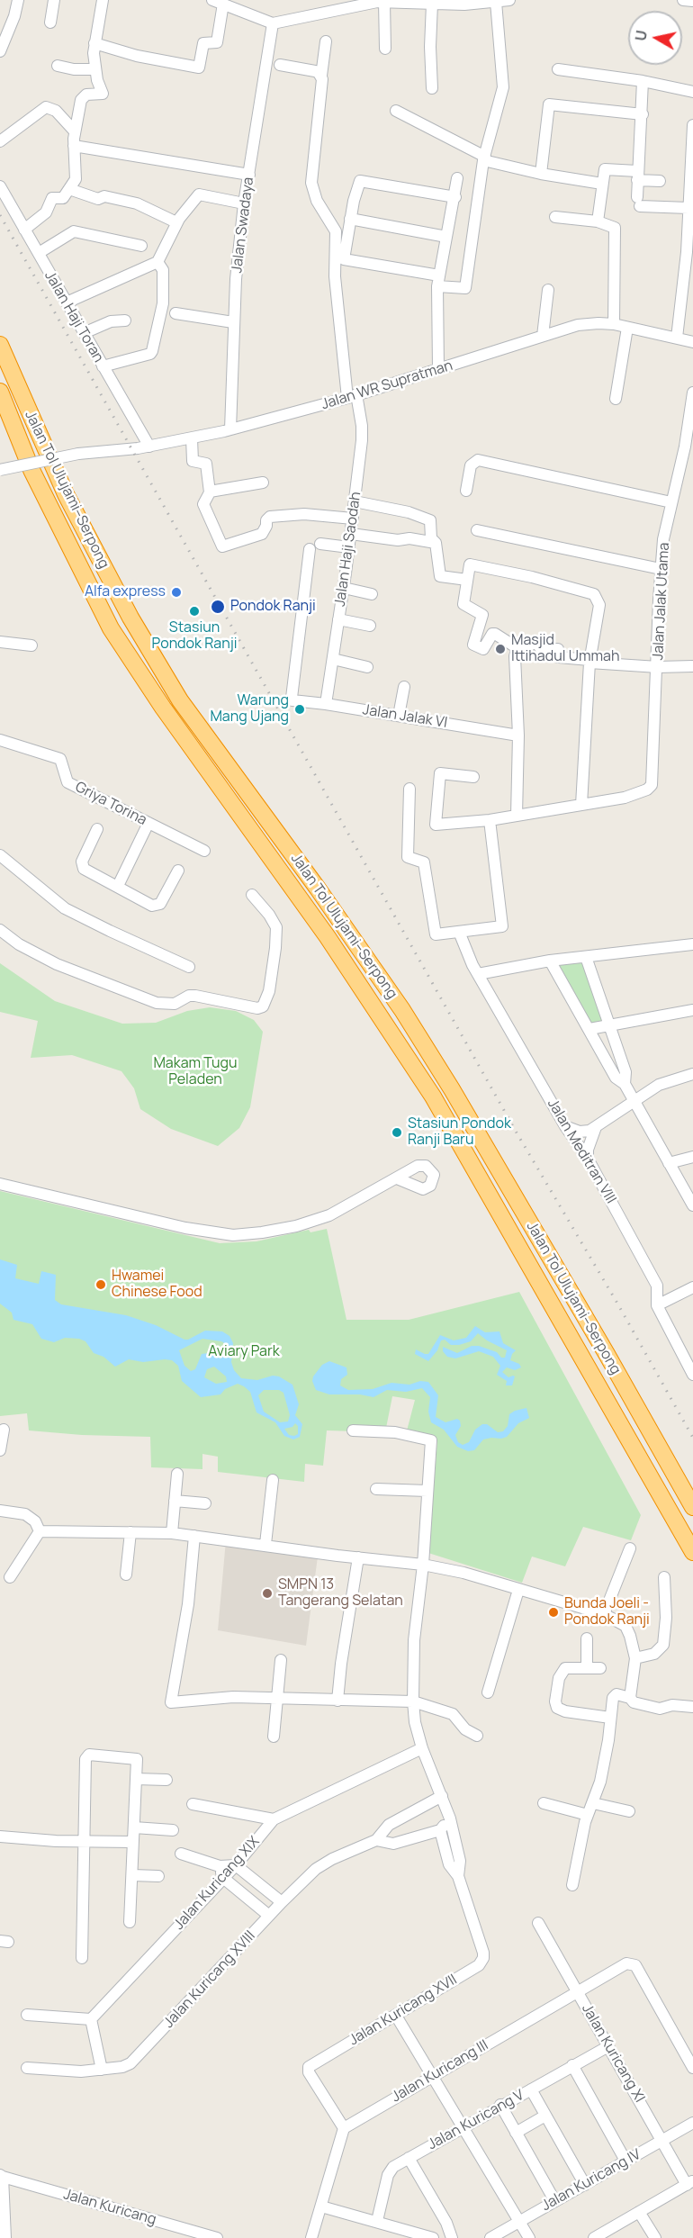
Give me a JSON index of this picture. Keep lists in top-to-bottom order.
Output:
{
  "streets": {
    "highway": ["Jalan Tol Ulujami–Serpong"],
    "street": [
      "Jalan Swadaya",
      "Jalan Haji Toran",
      "Jalan WR Supratman",
      "Jalan Haji Saodah",
      "Jalan Jalak Utama",
      "Jalan Jalak VI",
      "Griya Torina",
      "Jalan Meditran VIII",
      "Jalan Kuricang XIX",
      "Jalan Kuricang XVIII",
      "Jalan Kuricang XVII",
      "Jalan Kuricang XI",
      "Jalan Kuricang III",
      "Jalan Kuricang V",
      "Jalan Kuricang IV",
      "Jalan Kuricang"
    ]
  },
  "crossings": [
    ["Jalan Swadaya", "Jalan WR Supratman"],
    ["Jalan Haji Toran", "Jalan WR Supratman"],
    ["Jalan WR Supratman", "Jalan Haji Saodah"],
    ["Jalan Haji Saodah", "Jalan Jalak VI"],
    ["Jalan Kuricang XIX", "Jalan Kuricang XVII"],
    ["Jalan Kuricang XVIII", "Jalan Kuricang XVII"],
    ["Jalan Kuricang XVII", "Jalan Kuricang III"],
    ["Jalan Kuricang XI", "Jalan Kuricang III"],
    ["Jalan Kuricang XI", "Jalan Kuricang V"],
    ["Jalan Kuricang XI", "Jalan Kuricang IV"]
  ],
  "parks": ["Makam Tugu Peladen", "Aviary Park"],
  "places": [
    "Alfa express",
    "Pondok Ranji",
    "Stasiun Pondok Ranji",
    "Masjid Ittihadul Ummah",
    "Warung Mang Ujang",
    "Stasiun Pondok Ranji Baru",
    "Hwamei Chinese Food",
    "SMPN 13 Tangerang Selatan",
    "Bunda Joeli - Pondok Ranji"
  ],
  "north": "left"
}
